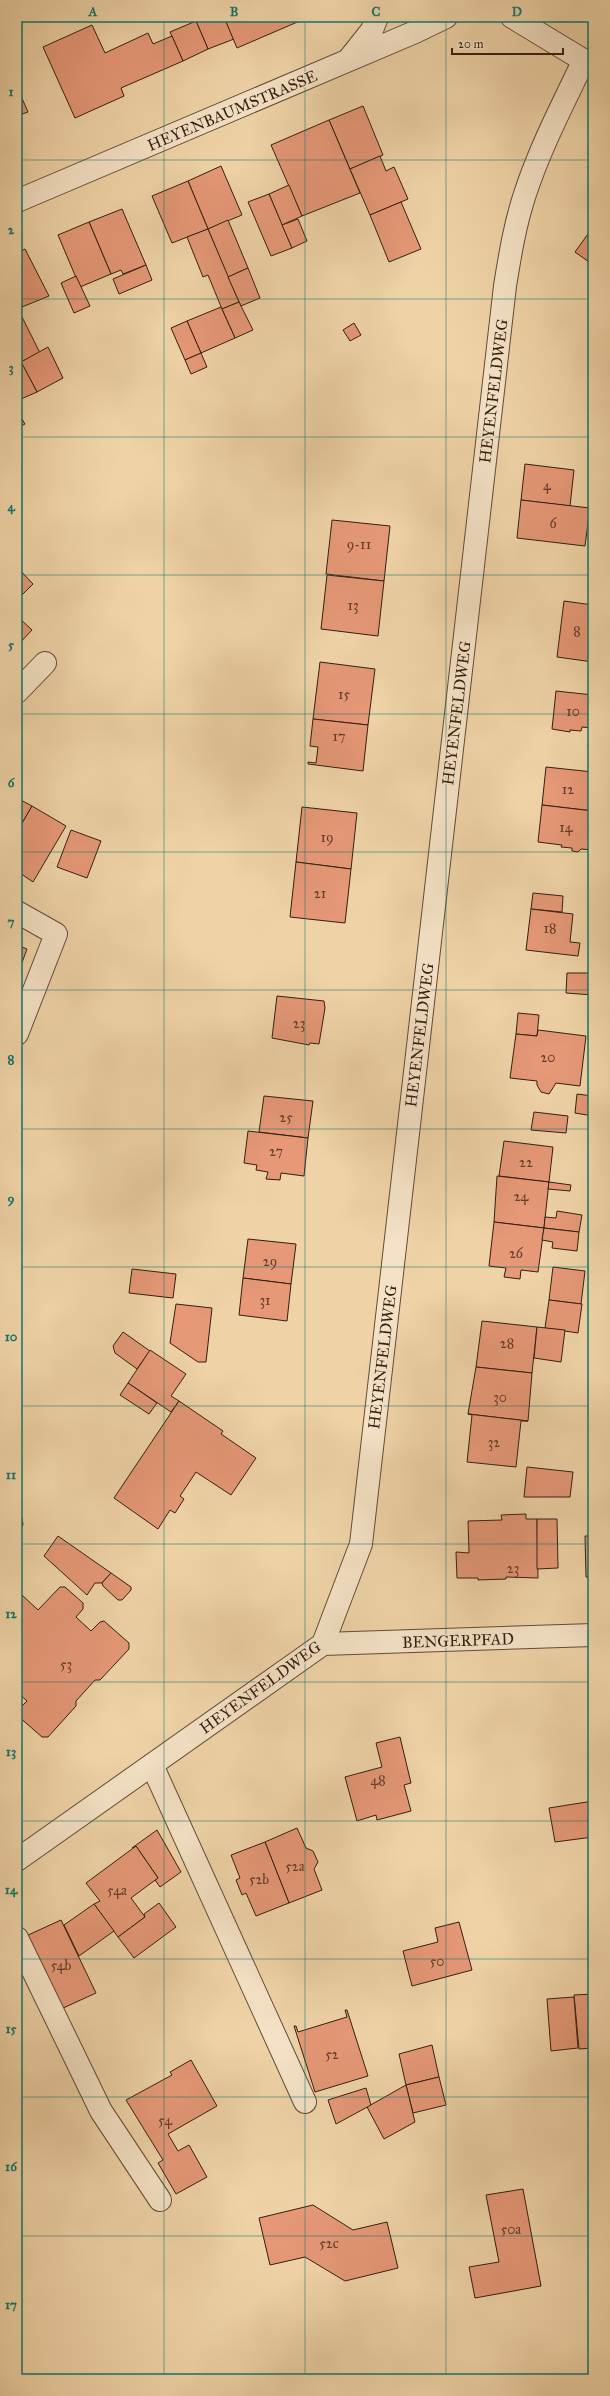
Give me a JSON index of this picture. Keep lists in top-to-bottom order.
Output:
{
  "streets": {
    "street": ["HEYENBAUMSTRASSE", "HEYENFELDWEG", "BENGERPFAD"]
  },
  "crossings": [
    ["HEYENFELDWEG", "BENGERPFAD"]
  ],
  "house_numbers": [
    "4",
    "6",
    "9-11",
    "13",
    "8",
    "15",
    "10",
    "17",
    "12",
    "14",
    "19",
    "21",
    "18",
    "23",
    "20",
    "25",
    "27",
    "22",
    "24",
    "26",
    "29",
    "31",
    "28",
    "30",
    "32",
    "23",
    "53",
    "48",
    "52a",
    "52b",
    "54a",
    "50",
    "54b",
    "52",
    "54",
    "50a",
    "52c"
  ],
  "scale_bar": "20 m",
  "grid": {
    "columns": [
      "A",
      "B",
      "C",
      "D"
    ],
    "rows": [
      "1",
      "2",
      "3",
      "4",
      "5",
      "6",
      "7",
      "8",
      "9",
      "10",
      "11",
      "12",
      "13",
      "14",
      "15",
      "16",
      "17"
    ]
  }
}
